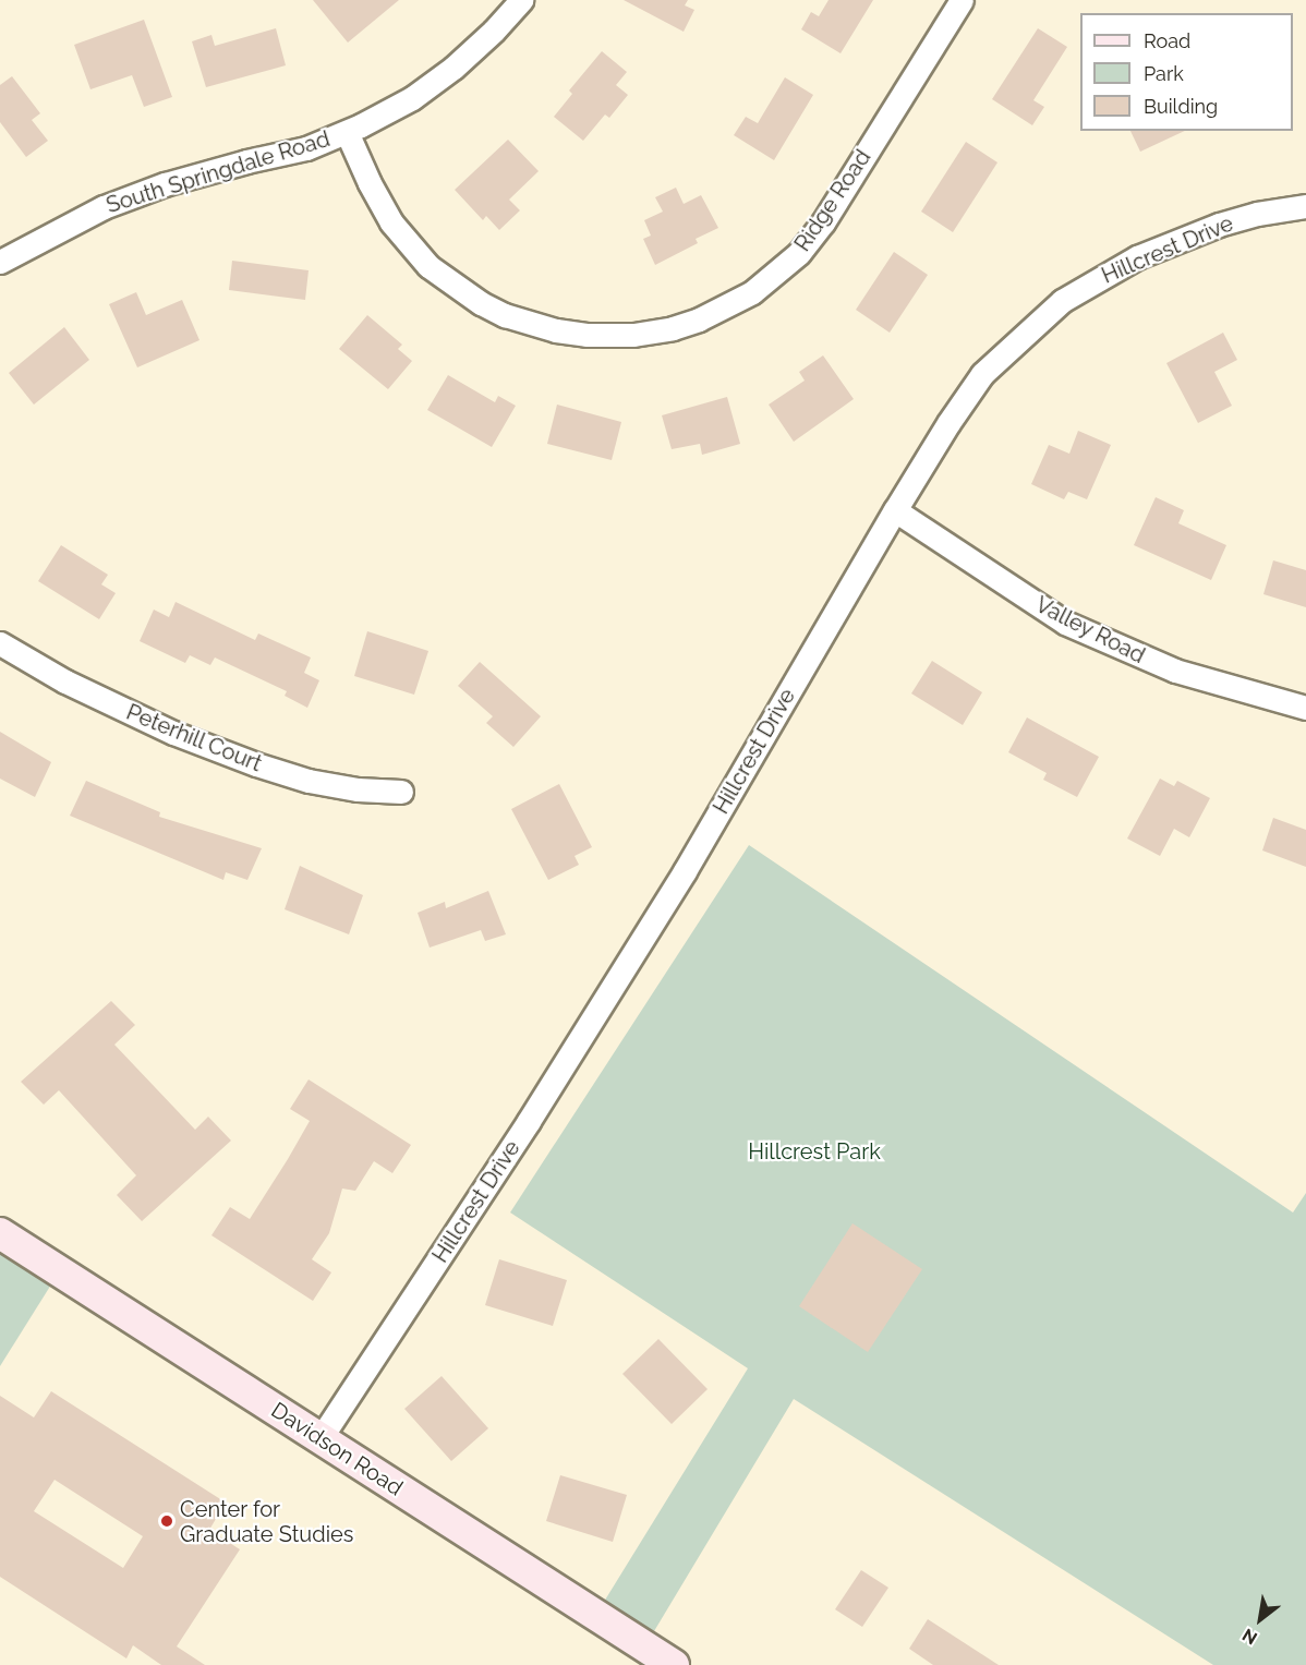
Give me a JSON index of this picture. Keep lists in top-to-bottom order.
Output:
{
  "streets": {
    "street": [
      "South Springdale Road",
      "Ridge Road",
      "Hillcrest Drive",
      "Valley Road",
      "Peterhill Court",
      "Davidson Road"
    ]
  },
  "crossings": [
    ["South Springdale Road", "Ridge Road"],
    ["Hillcrest Drive", "Valley Road"],
    ["Hillcrest Drive", "Davidson Road"]
  ],
  "parks": ["Hillcrest Park"],
  "places": ["Center for Graduate Studies"],
  "legend": ["Road", "Park", "Building"],
  "north": "bottom left"
}
